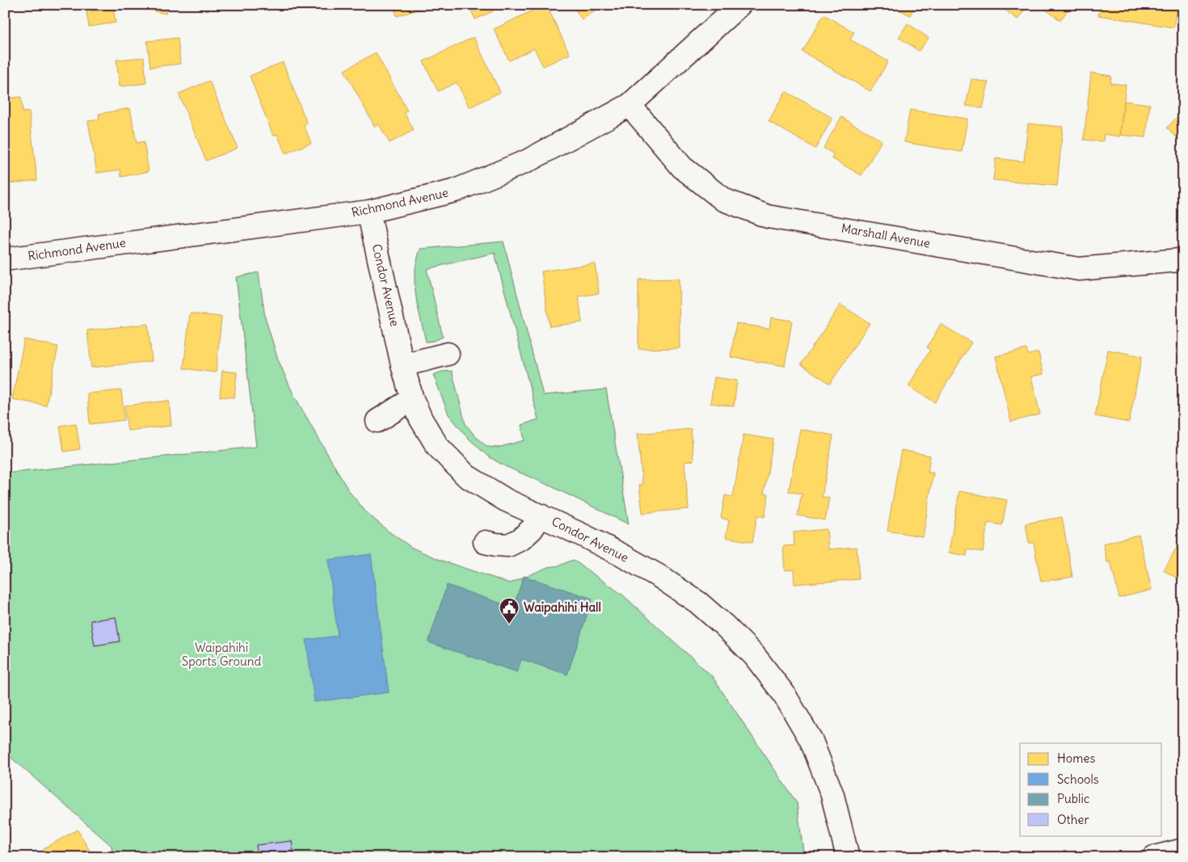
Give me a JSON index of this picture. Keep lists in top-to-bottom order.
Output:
{
  "streets": {
    "street": ["Richmond Avenue", "Marshall Avenue", "Condor Avenue"]
  },
  "crossings": [
    ["Richmond Avenue", "Marshall Avenue"],
    ["Richmond Avenue", "Condor Avenue"]
  ],
  "parks": ["Waipahihi Sports Ground"],
  "places": {
    "public building": ["Waipahihi Hall"]
  },
  "legend": [
    "Homes",
    "Schools",
    "Public",
    "Other"
  ]
}
